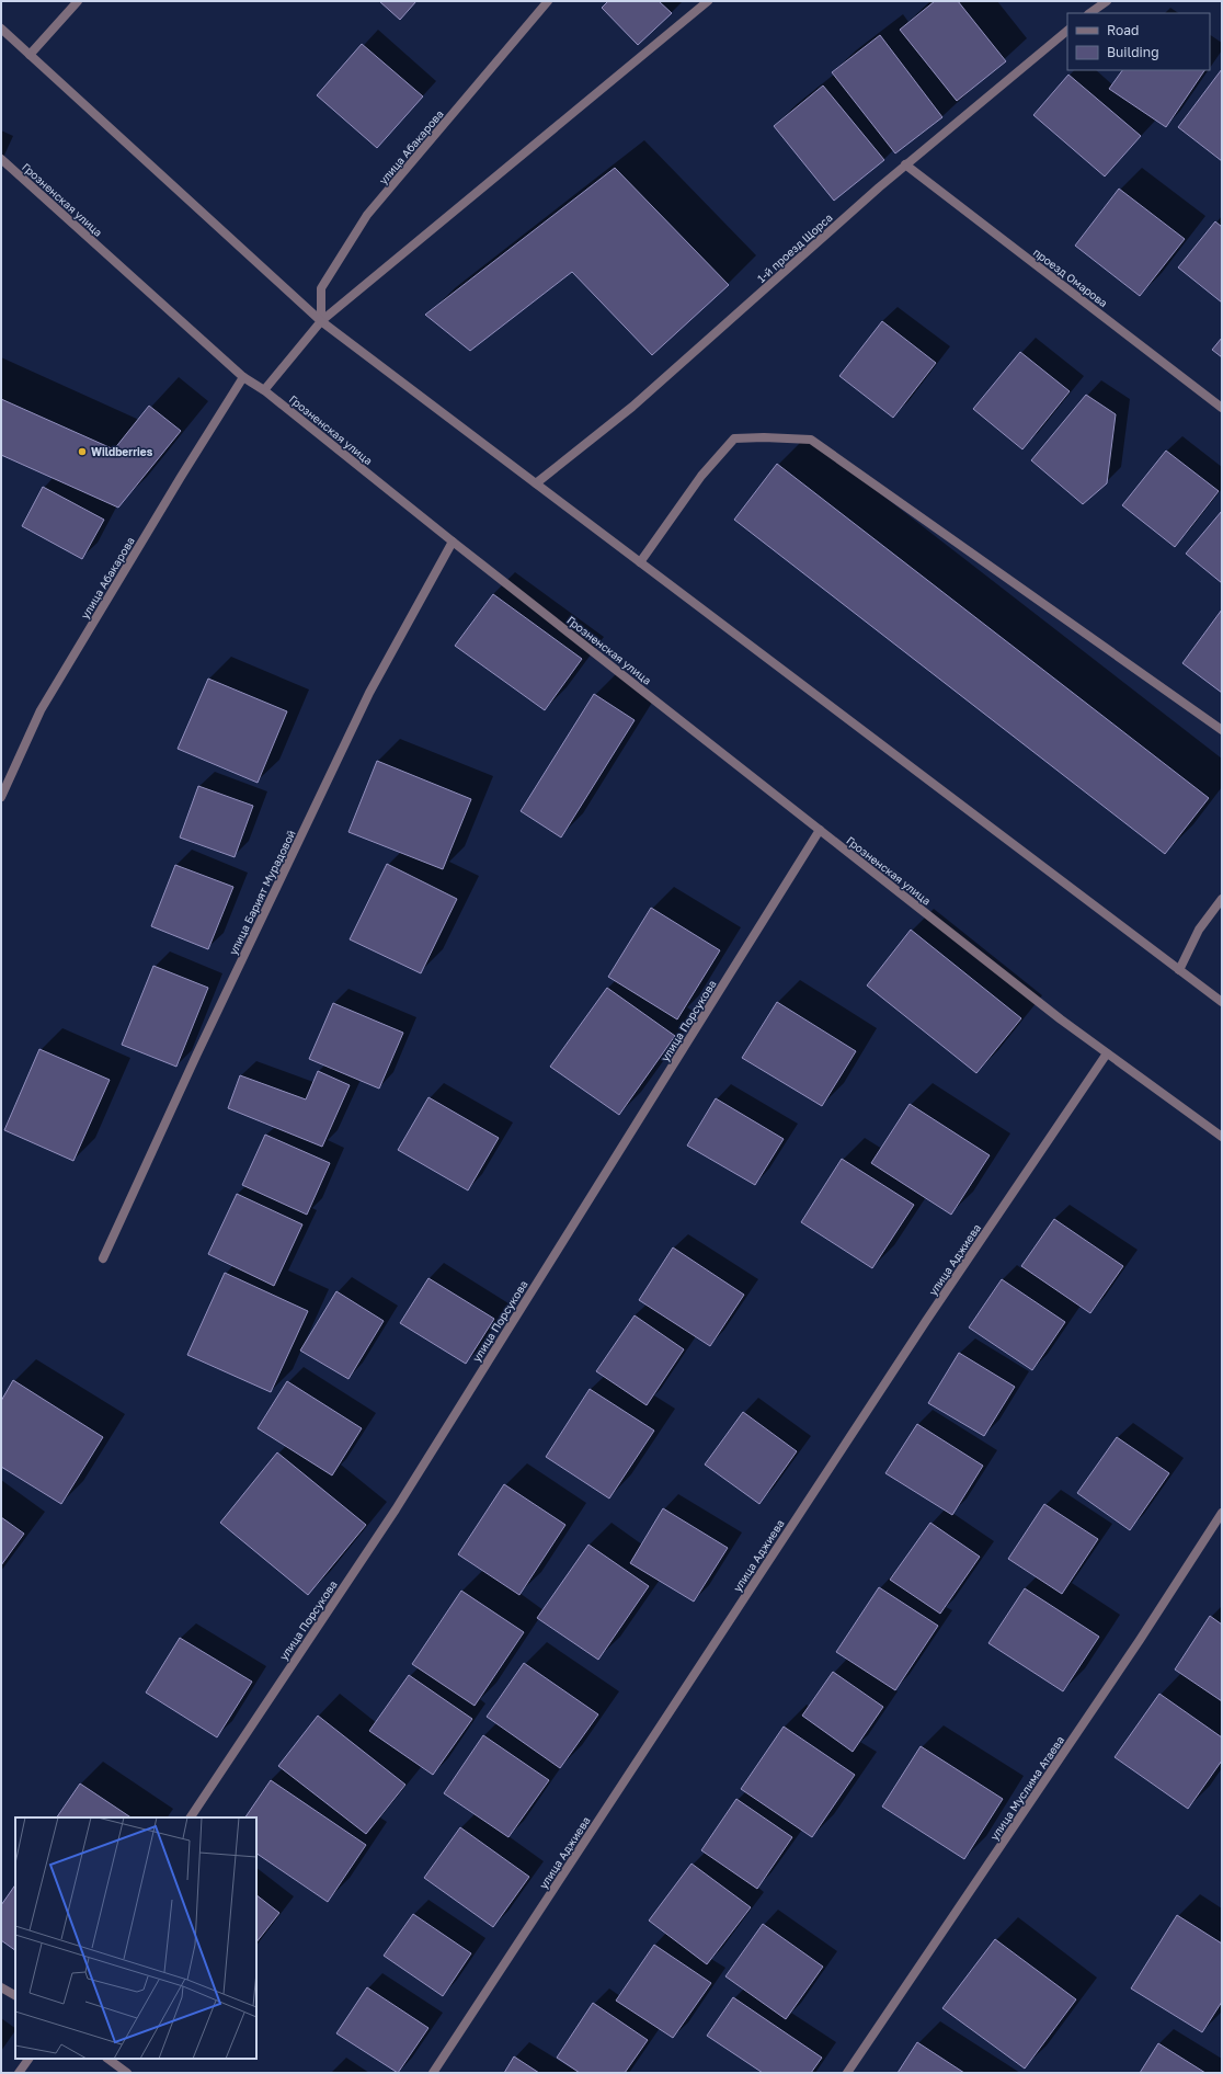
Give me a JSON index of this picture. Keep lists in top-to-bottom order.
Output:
{
  "streets": {
    "street": [
      "улица Абакарова",
      "Грозненская улица",
      "1-й проезд Щорса",
      "проезд Омарова",
      "улица Барият Мурадовой",
      "улица Порсукова",
      "улица Аджиева",
      "улица Муслима Атаева"
    ]
  },
  "crossings": [
    ["улица Абакарова", "Грозненская улица"],
    ["Грозненская улица", "улица Барият Мурадовой"],
    ["Грозненская улица", "улица Порсукова"],
    ["Грозненская улица", "улица Аджиева"],
    ["1-й проезд Щорса", "проезд Омарова"]
  ],
  "places": ["Wildberries"],
  "legend": ["Road", "Building"]
}
